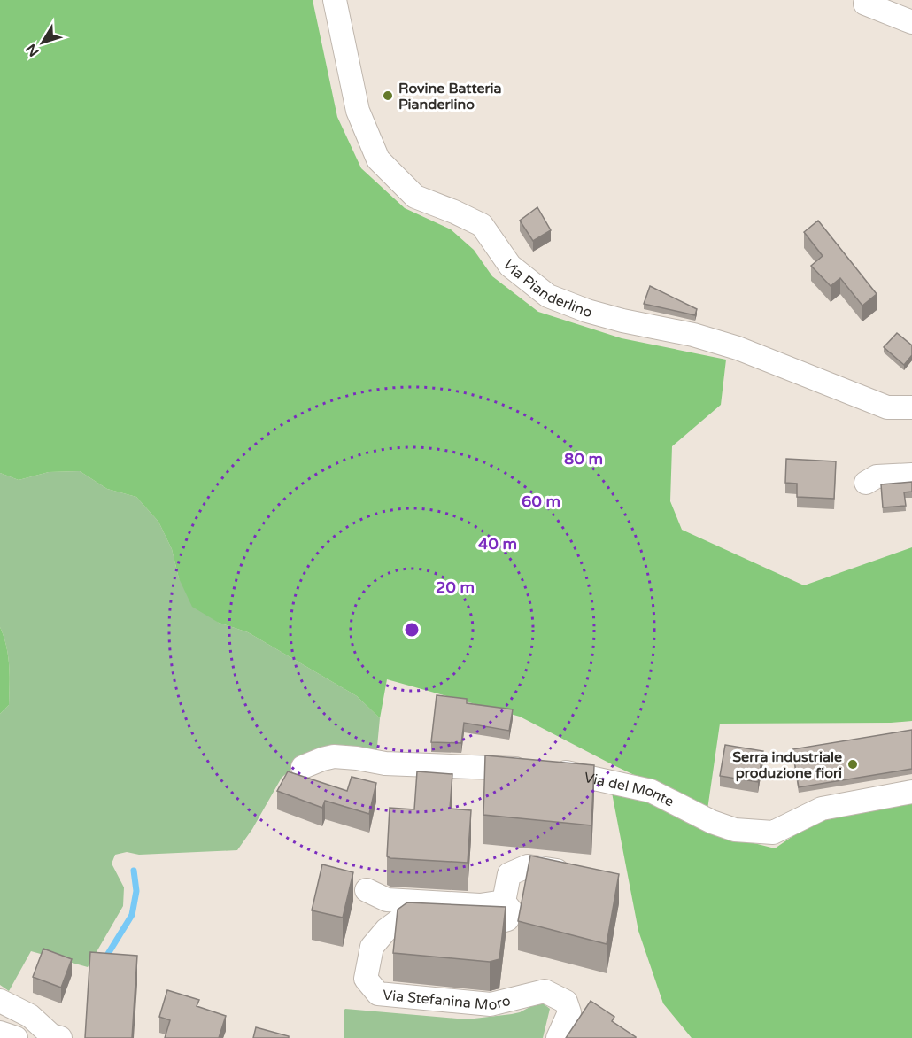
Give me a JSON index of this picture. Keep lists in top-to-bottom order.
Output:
{
  "streets": {
    "street": ["Via Pianderlino", "Via del Monte", "Via Stefanina Moro"]
  },
  "places": ["Rovine Batteria Pianderlino", "Serra industriale produzione fiori"],
  "north": "bottom left",
  "rings": [
    "80 m",
    "60 m",
    "40 m",
    "20 m"
  ]
}
